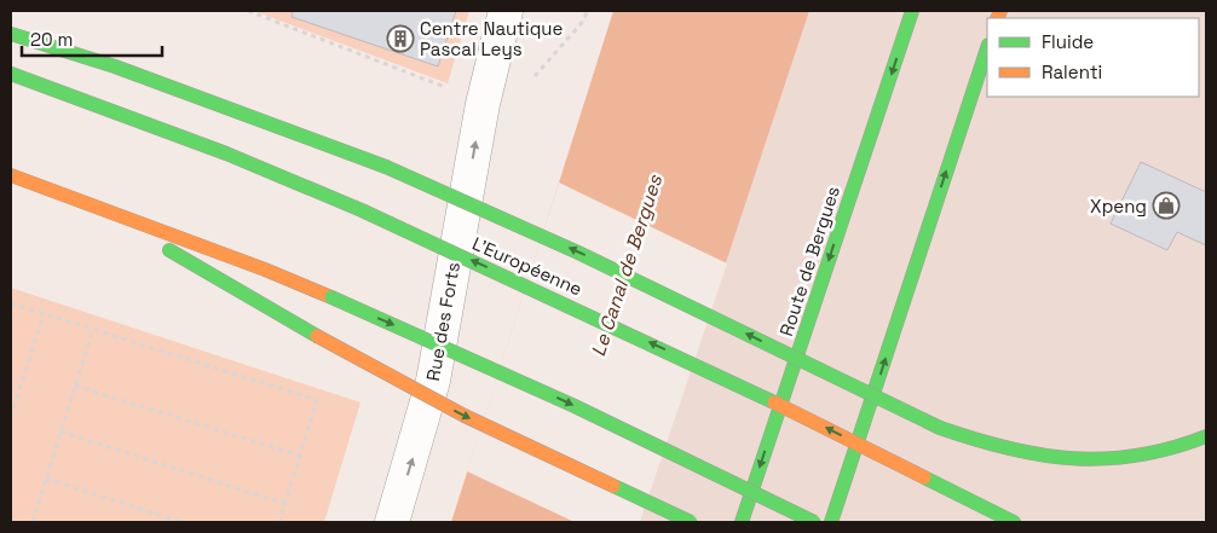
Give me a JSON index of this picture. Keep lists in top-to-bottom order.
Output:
{
  "streets": {
    "main road": ["Route de Bergues", "L'Européenne"],
    "street": ["Rue des Forts"]
  },
  "one_way": ["Rue des Forts"],
  "water": ["Le Canal de Bergues"],
  "places": {
    "building": ["Centre Nautique Pascal Leys"],
    "shop": ["Xpeng"]
  },
  "legend": ["Fluide", "Ralenti"],
  "scale_bar": "20 m"
}
